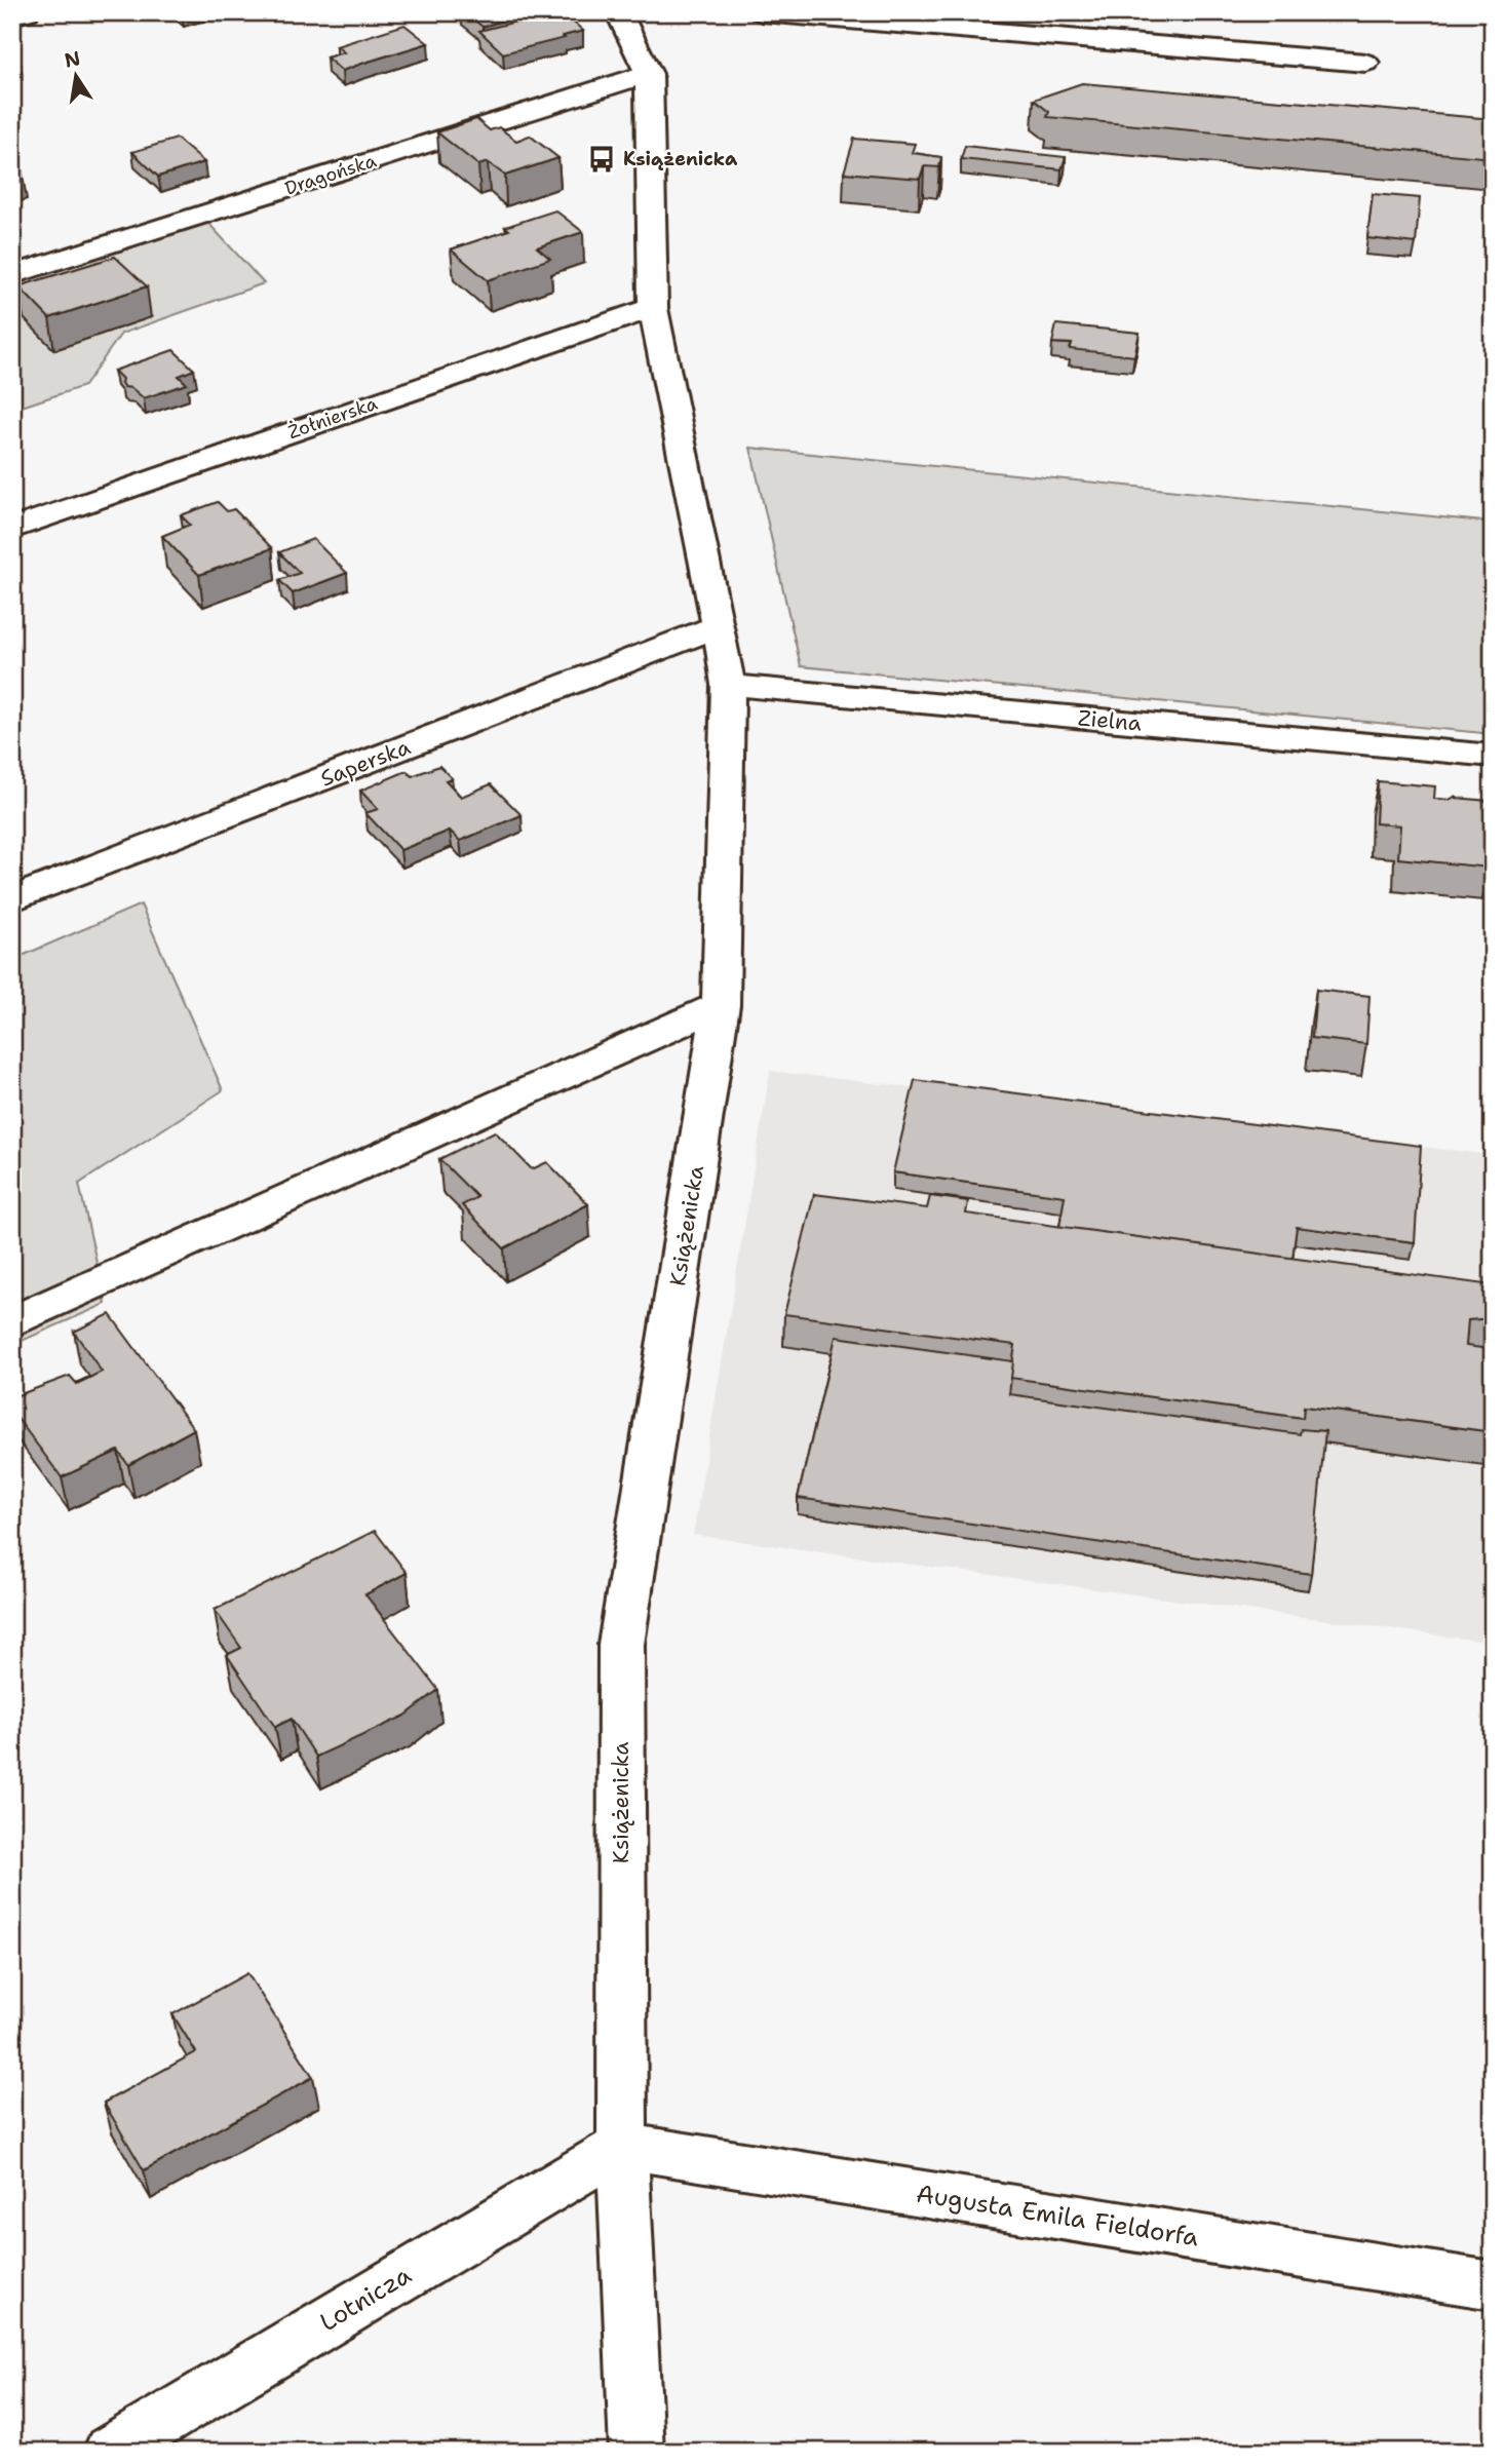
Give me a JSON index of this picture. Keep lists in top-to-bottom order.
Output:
{
  "streets": {
    "street": [
      "Dragońska",
      "Żołnierska",
      "Zielna",
      "Saperska",
      "Książenicka",
      "Augusta Emila Fieldorfa",
      "Lotnicza"
    ]
  },
  "crossings": [
    ["Dragońska", "Książenicka"],
    ["Żołnierska", "Książenicka"],
    ["Zielna", "Książenicka"],
    ["Saperska", "Książenicka"],
    ["Książenicka", "Augusta Emila Fieldorfa"],
    ["Książenicka", "Lotnicza"],
    ["Augusta Emila Fieldorfa", "Lotnicza"]
  ],
  "places": {
    "bus stop": ["Książenicka"]
  },
  "north": "top"
}
